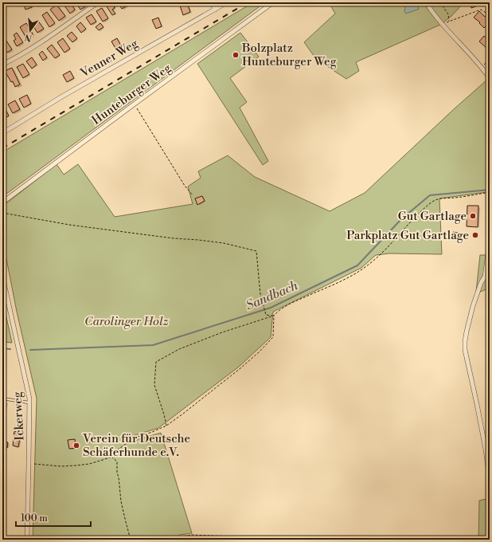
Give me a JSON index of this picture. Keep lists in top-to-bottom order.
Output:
{
  "streets": {
    "street": ["Venner Weg", "Hunteburger Weg", "Ickerweg"]
  },
  "water": ["Sandbach"],
  "parks": ["Carolinger Holz"],
  "places": [
    "Bolzplatz Hunteburger Weg",
    "Gut Gartlage",
    "Parkplatz Gut Gartlage",
    "Verein für Deutsche Schäferhunde e.V."
  ],
  "scale_bar": "100 m",
  "north": "bottom"
}
